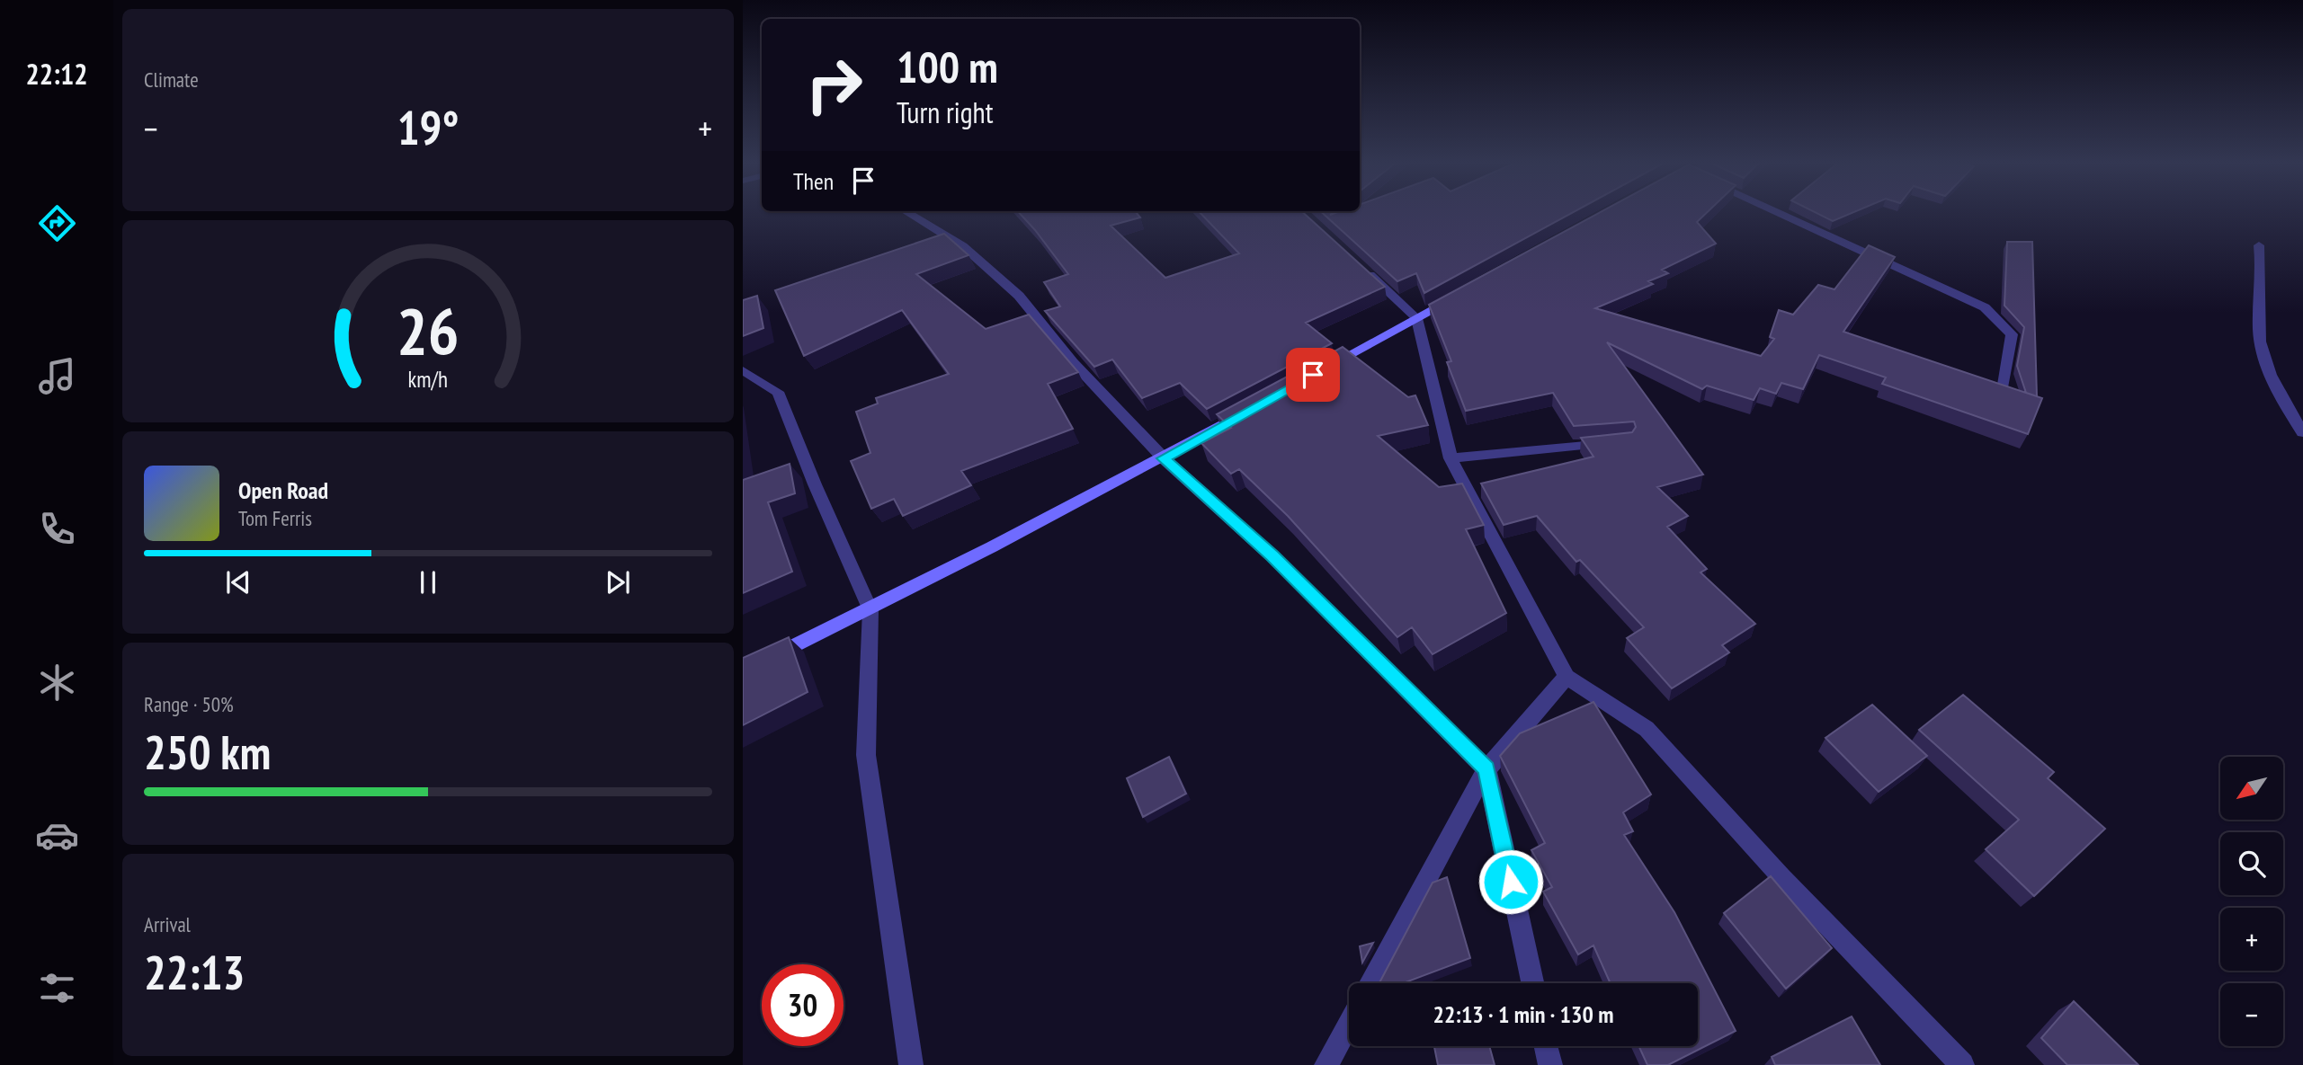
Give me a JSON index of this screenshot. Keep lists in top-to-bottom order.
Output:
{
  "north": "bottom left",
  "page": {
    "tabs": "22:12",
    "tile": [
      "Climate",
      ["Range · 50%", "250 km"],
      ["Arrival", "22:13"]
    ],
    "turn": ["100 m", "Turn right"],
    "heat": ["−", "19°", "+"],
    "then": "Then",
    "song": ["Open Road", "Tom Ferris"],
    "map_buttons": ["+", "−"],
    "limit": "30",
    "trip": "22:13 · 1 min · 130 m",
    "gauge": ["26", "km/h"]
  }
}
